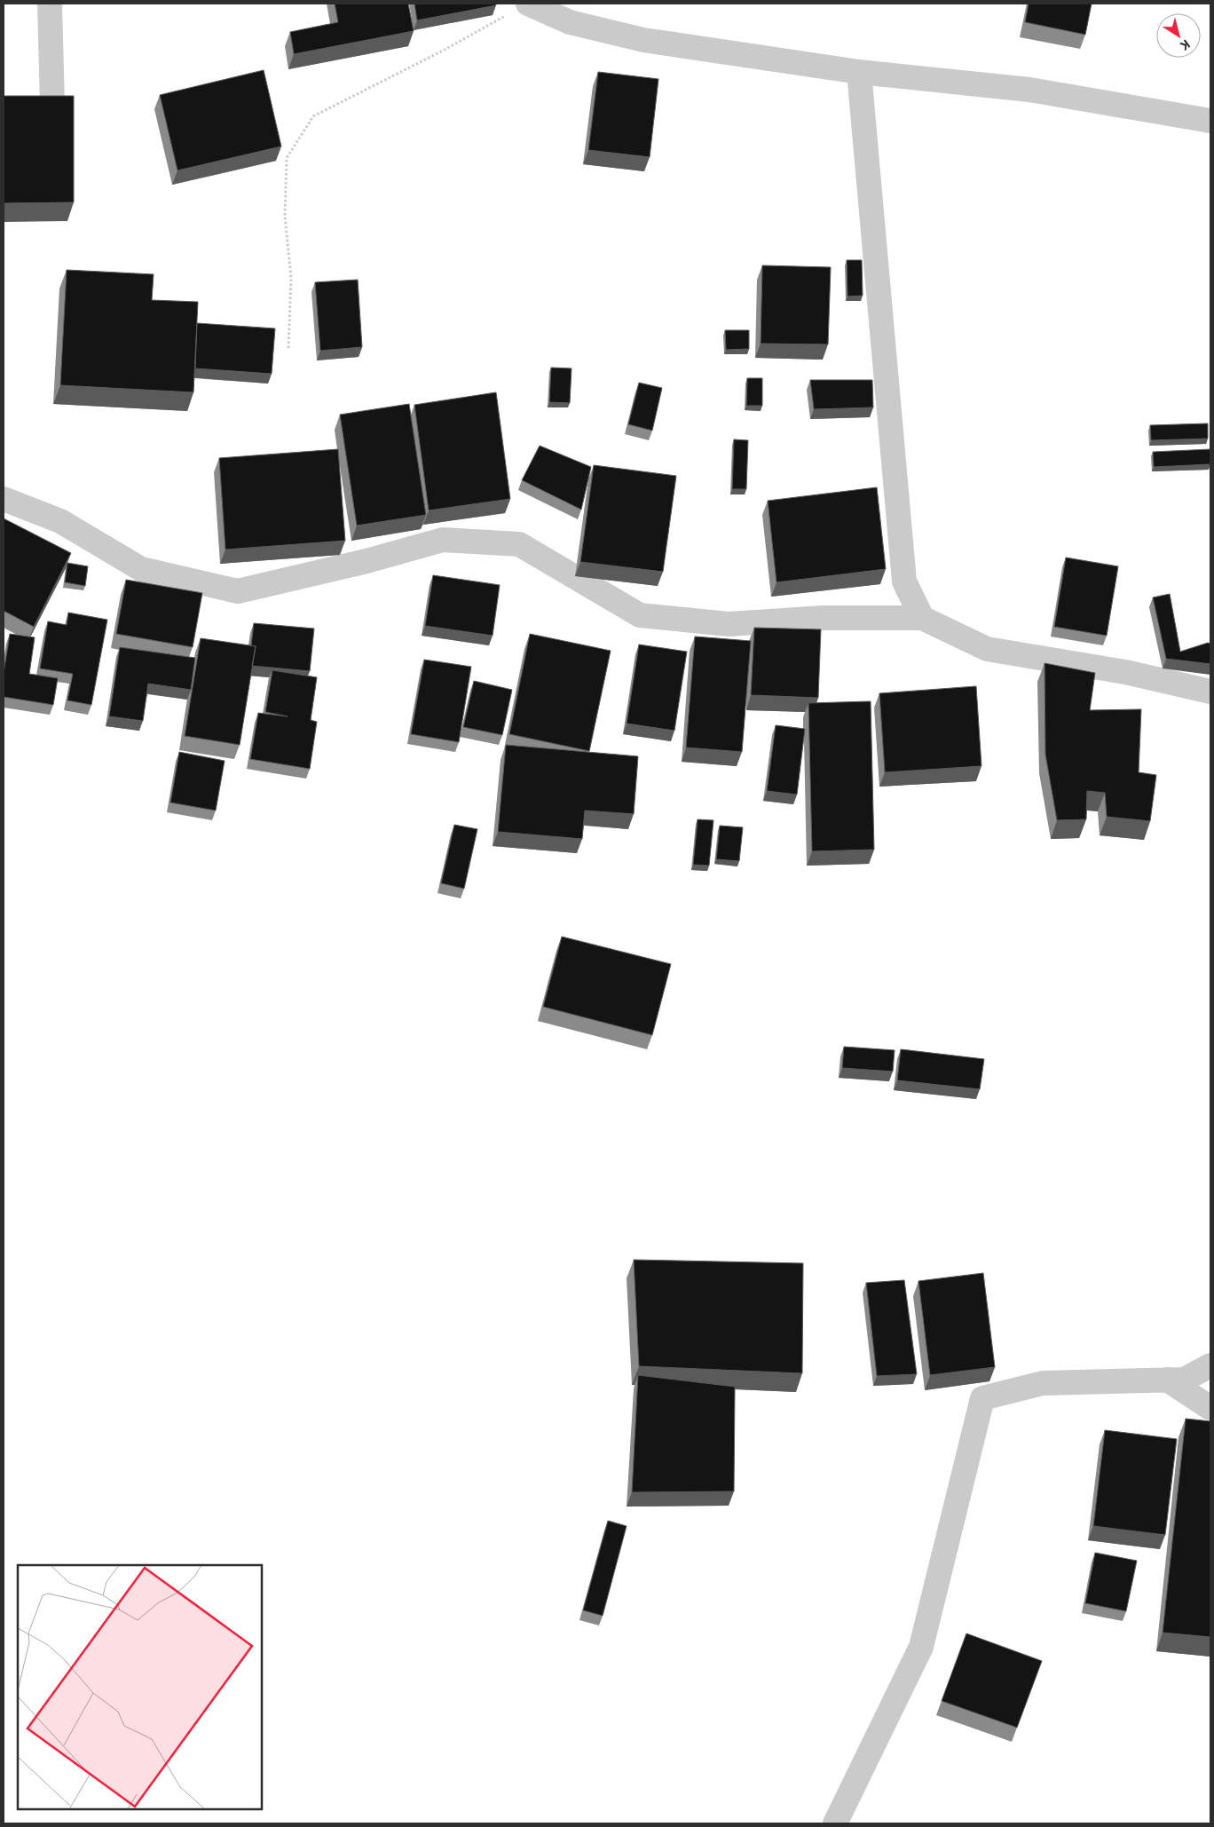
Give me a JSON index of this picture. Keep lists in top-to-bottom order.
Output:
{
  "north": "bottom right"
}
